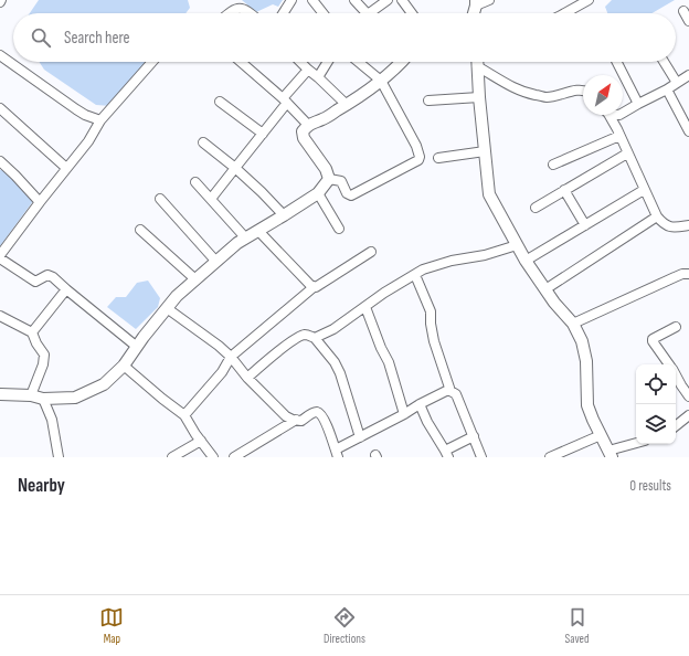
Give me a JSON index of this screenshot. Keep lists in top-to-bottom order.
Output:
{
  "north": "top right",
  "page": {
    "search": "Search here",
    "heading": ["Nearby", "0 results"],
    "nav": ["Map", "Directions", "Saved"]
  }
}
